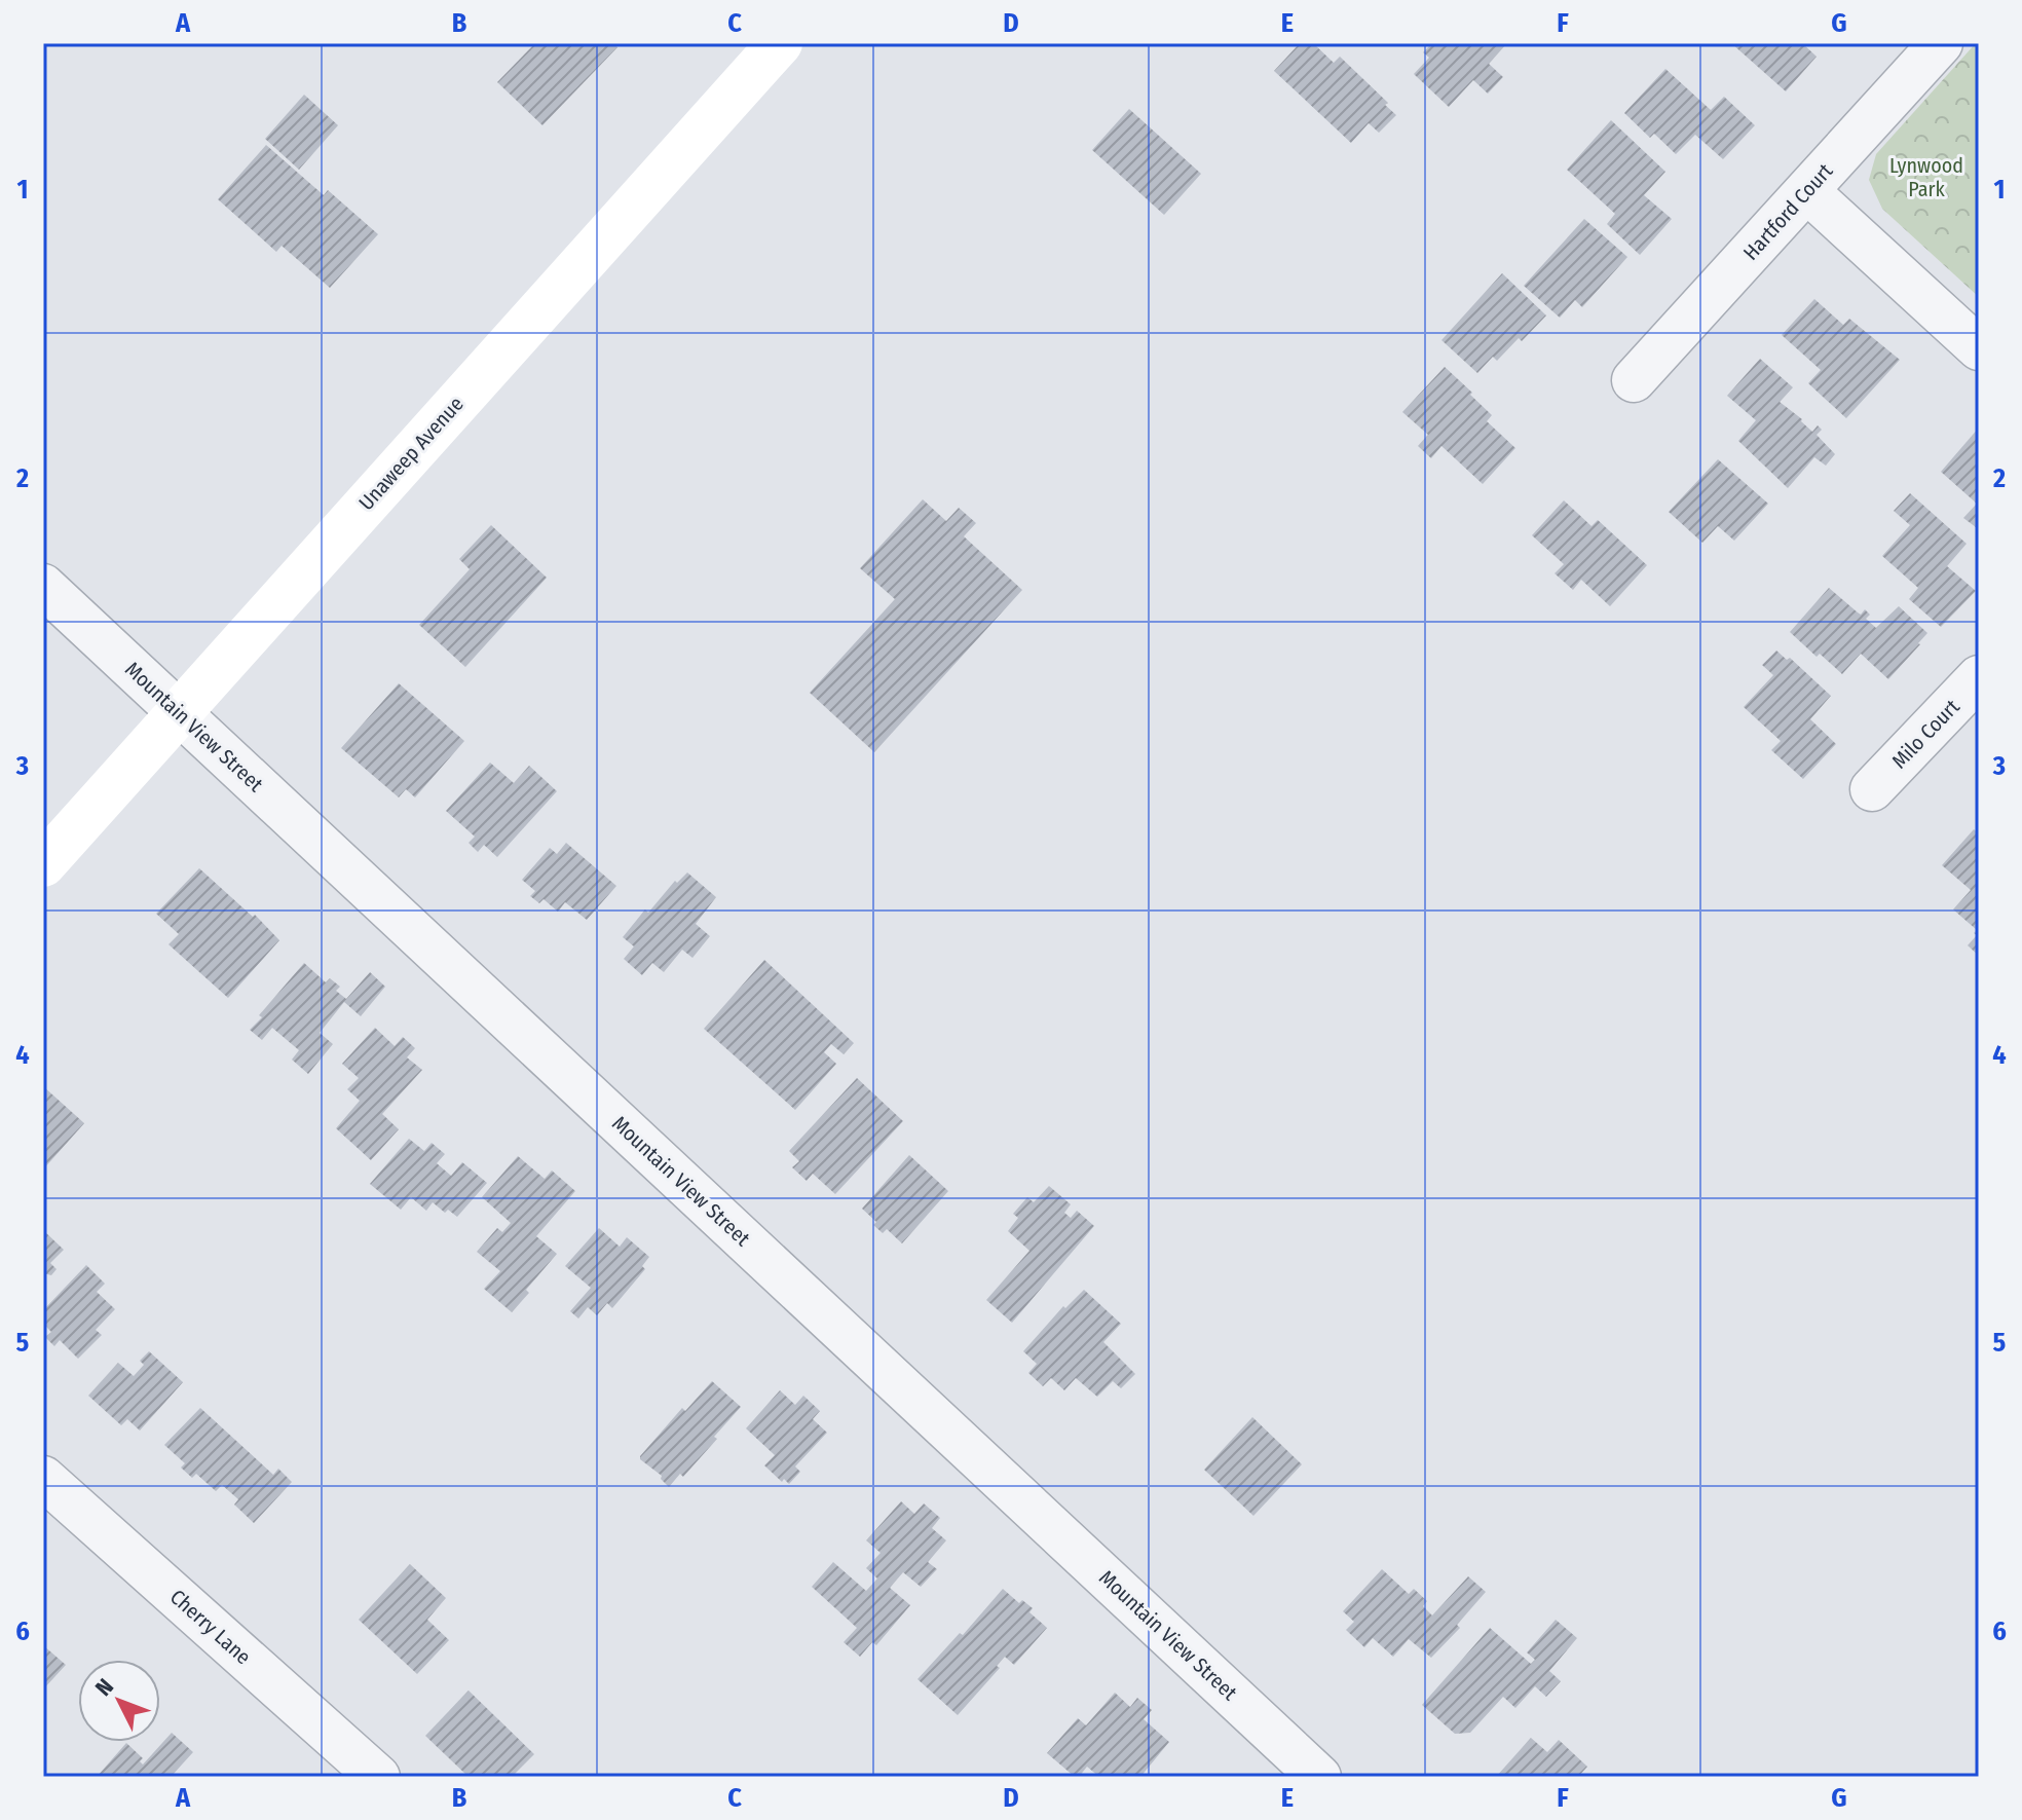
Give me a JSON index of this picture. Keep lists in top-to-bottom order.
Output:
{
  "streets": {
    "main road": ["Unaweep Avenue"],
    "street": [
      "Hartford Court",
      "Mountain View Street",
      "Milo Court",
      "Cherry Lane"
    ]
  },
  "crossings": [
    ["Unaweep Avenue", "Mountain View Street"]
  ],
  "parks": ["Lynwood Park"],
  "north": "top left",
  "grid": {
    "columns": [
      "A",
      "B",
      "C",
      "D",
      "E",
      "F",
      "G"
    ],
    "rows": [
      "1",
      "2",
      "3",
      "4",
      "5",
      "6"
    ]
  }
}
